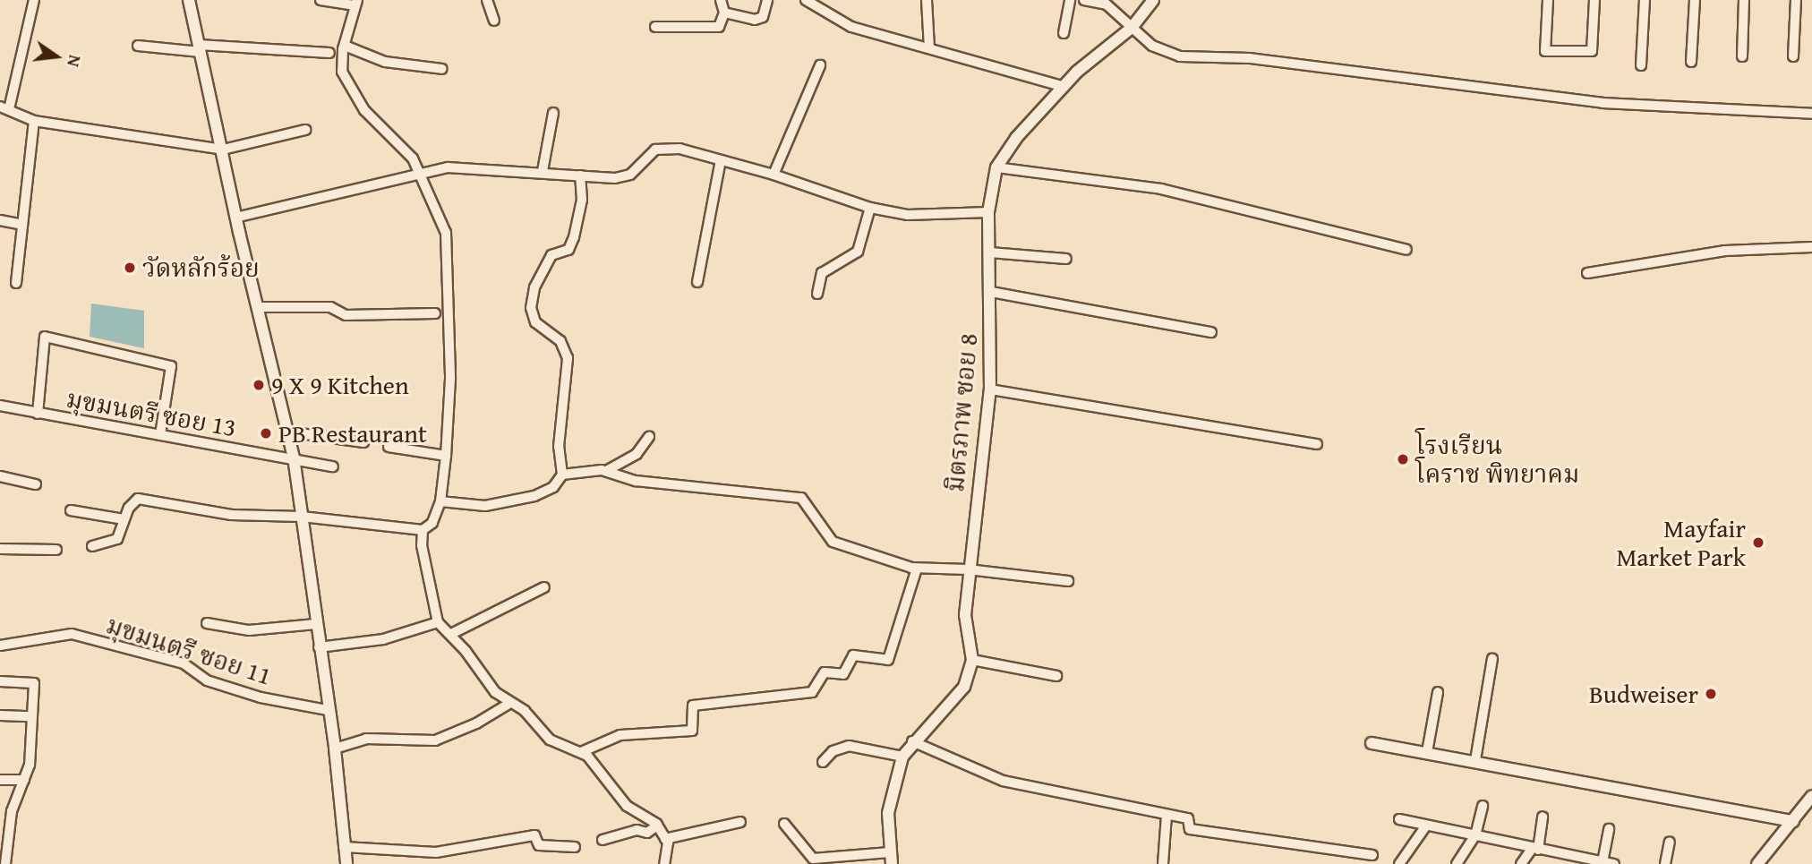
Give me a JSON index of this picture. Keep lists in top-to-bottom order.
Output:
{
  "streets": {
    "street": ["มุขมนตรี ซอย 13", "มิตรภาพ ซอย 8", "มุขมนตรี ซอย 11"]
  },
  "places": [
    "วัดหลักร้อย",
    "9 X 9 Kitchen",
    "PB Restaurant",
    "โรงเรียน โคราช พิทยาคม",
    "Mayfair Market Park",
    "Budweiser"
  ],
  "north": "right"
}
